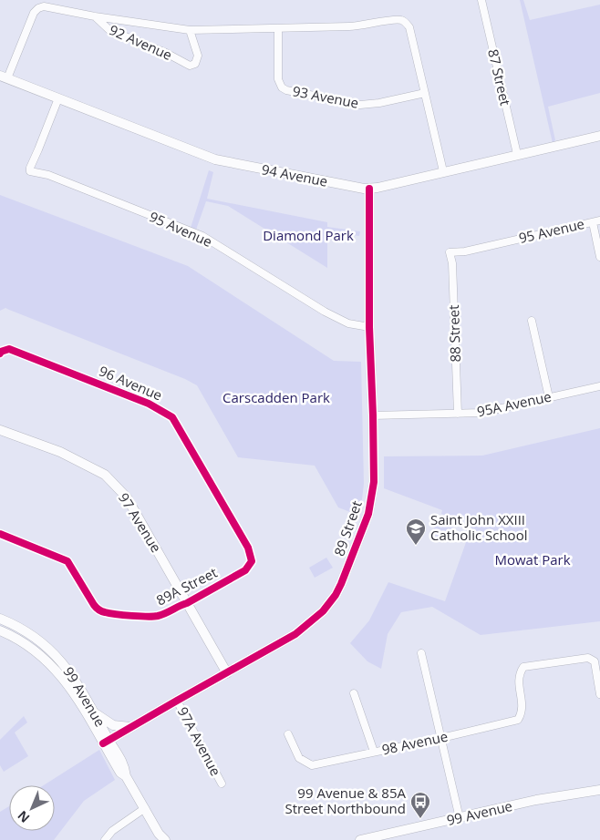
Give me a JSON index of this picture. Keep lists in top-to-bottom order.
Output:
{
  "streets": {
    "street": [
      "92 Avenue",
      "87 Street",
      "93 Avenue",
      "94 Avenue",
      "95 Avenue",
      "88 Street",
      "96 Avenue",
      "95A Avenue",
      "97 Avenue",
      "89 Street",
      "89A Street",
      "99 Avenue",
      "97A Avenue",
      "98 Avenue"
    ]
  },
  "crossings": [
    ["92 Avenue", "93 Avenue"],
    ["87 Street", "94 Avenue"],
    ["94 Avenue", "95 Avenue"],
    ["94 Avenue", "89 Street"],
    ["95 Avenue", "88 Street"],
    ["95 Avenue", "89 Street"],
    ["88 Street", "95A Avenue"],
    ["96 Avenue", "89A Street"],
    ["95A Avenue", "89 Street"],
    ["97 Avenue", "89 Street"],
    ["97 Avenue", "89A Street"],
    ["89 Street", "99 Avenue"],
    ["89 Street", "97A Avenue"]
  ],
  "parks": ["Diamond Park", "Carscadden Park", "Mowat Park"],
  "places": {
    "school or university": ["Saint John XXIII Catholic School"],
    "bus stop": ["99 Avenue & 85A Street Northbound"]
  },
  "north": "bottom left"
}
